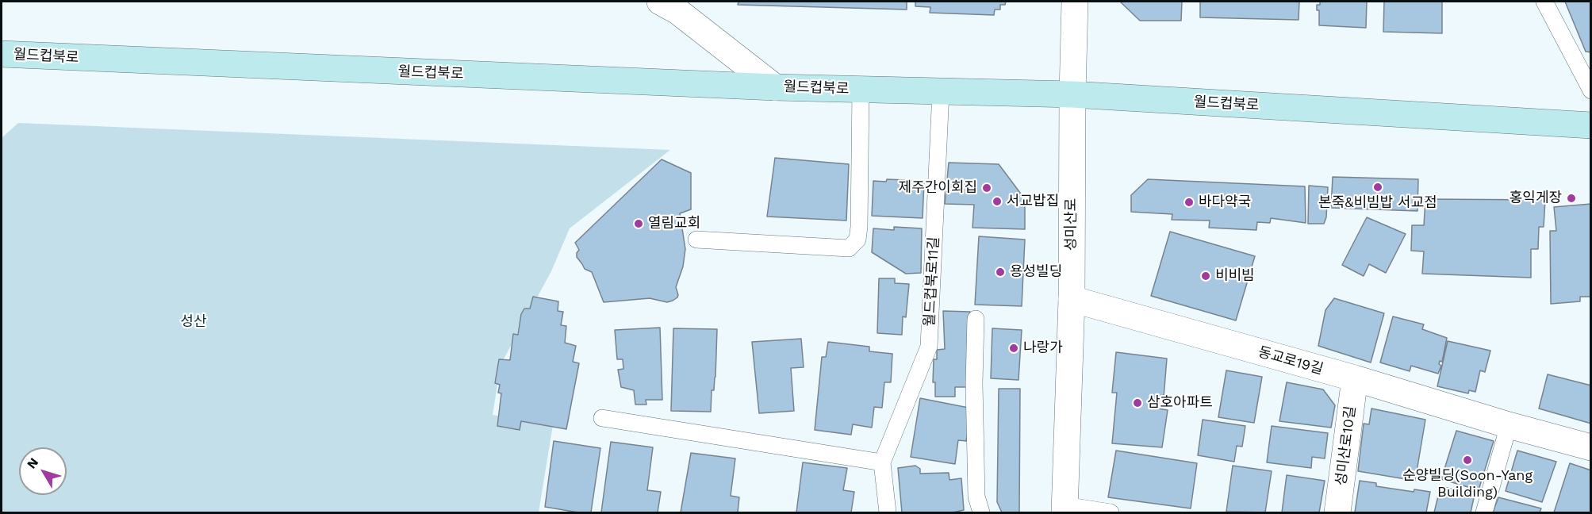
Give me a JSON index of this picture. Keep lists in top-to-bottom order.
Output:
{
  "streets": {
    "main road": ["월드컵북로"],
    "street": ["성미산로", "동교로19길", "성미산로10길"],
    "lane": ["월드컵북로11길"]
  },
  "crossings": [
    ["월드컵북로", "성미산로"],
    ["월드컵북로", "월드컵북로11길"],
    ["성미산로", "동교로19길"],
    ["동교로19길", "성미산로10길"]
  ],
  "parks": ["성산"],
  "places": [
    "본죽&비빔밥 서교점",
    "제주간이회집",
    "홍익게장",
    "서교밥집",
    "바다약국",
    "열림교회",
    "용성빌딩",
    "비비빔",
    "나랑가",
    "삼호아파트",
    "순양빌딩(Soon-Yang Building)"
  ],
  "north": "top left"
}
